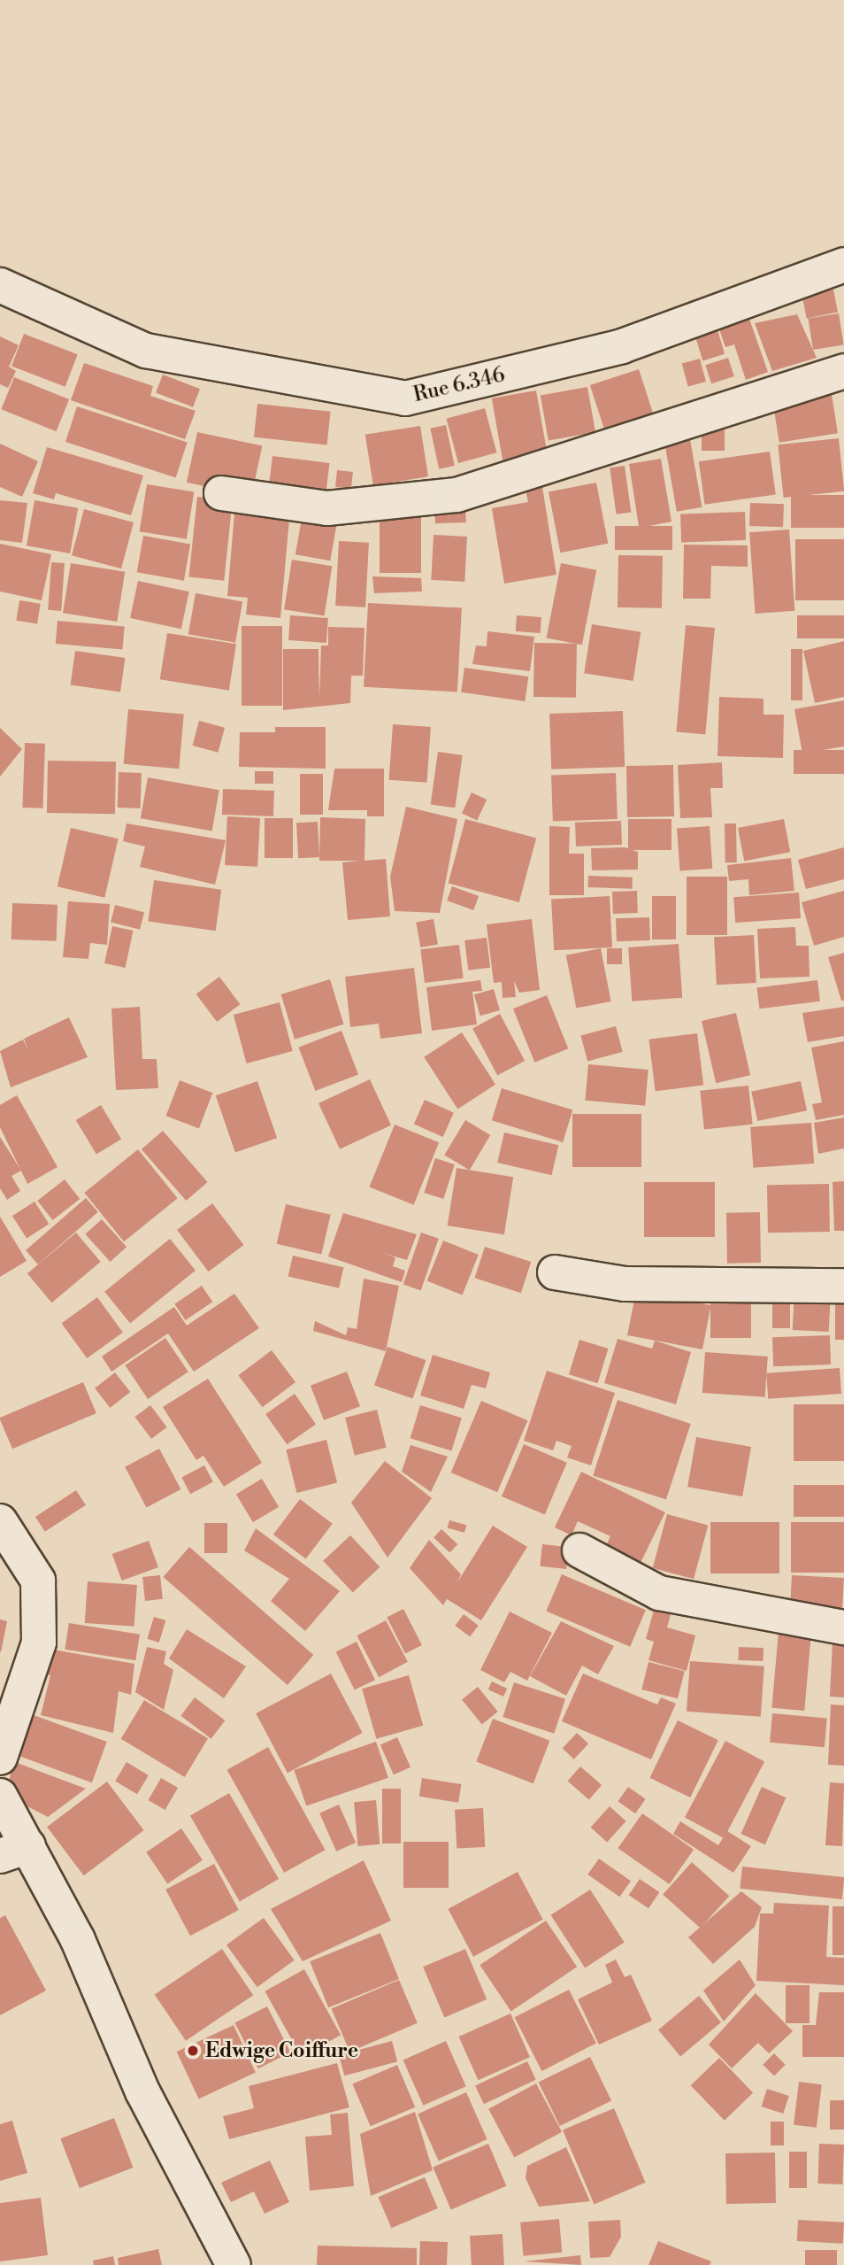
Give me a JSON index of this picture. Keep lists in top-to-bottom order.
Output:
{
  "streets": {
    "street": ["Rue 6.346"]
  },
  "places": ["Edwige Coiffure"]
}
